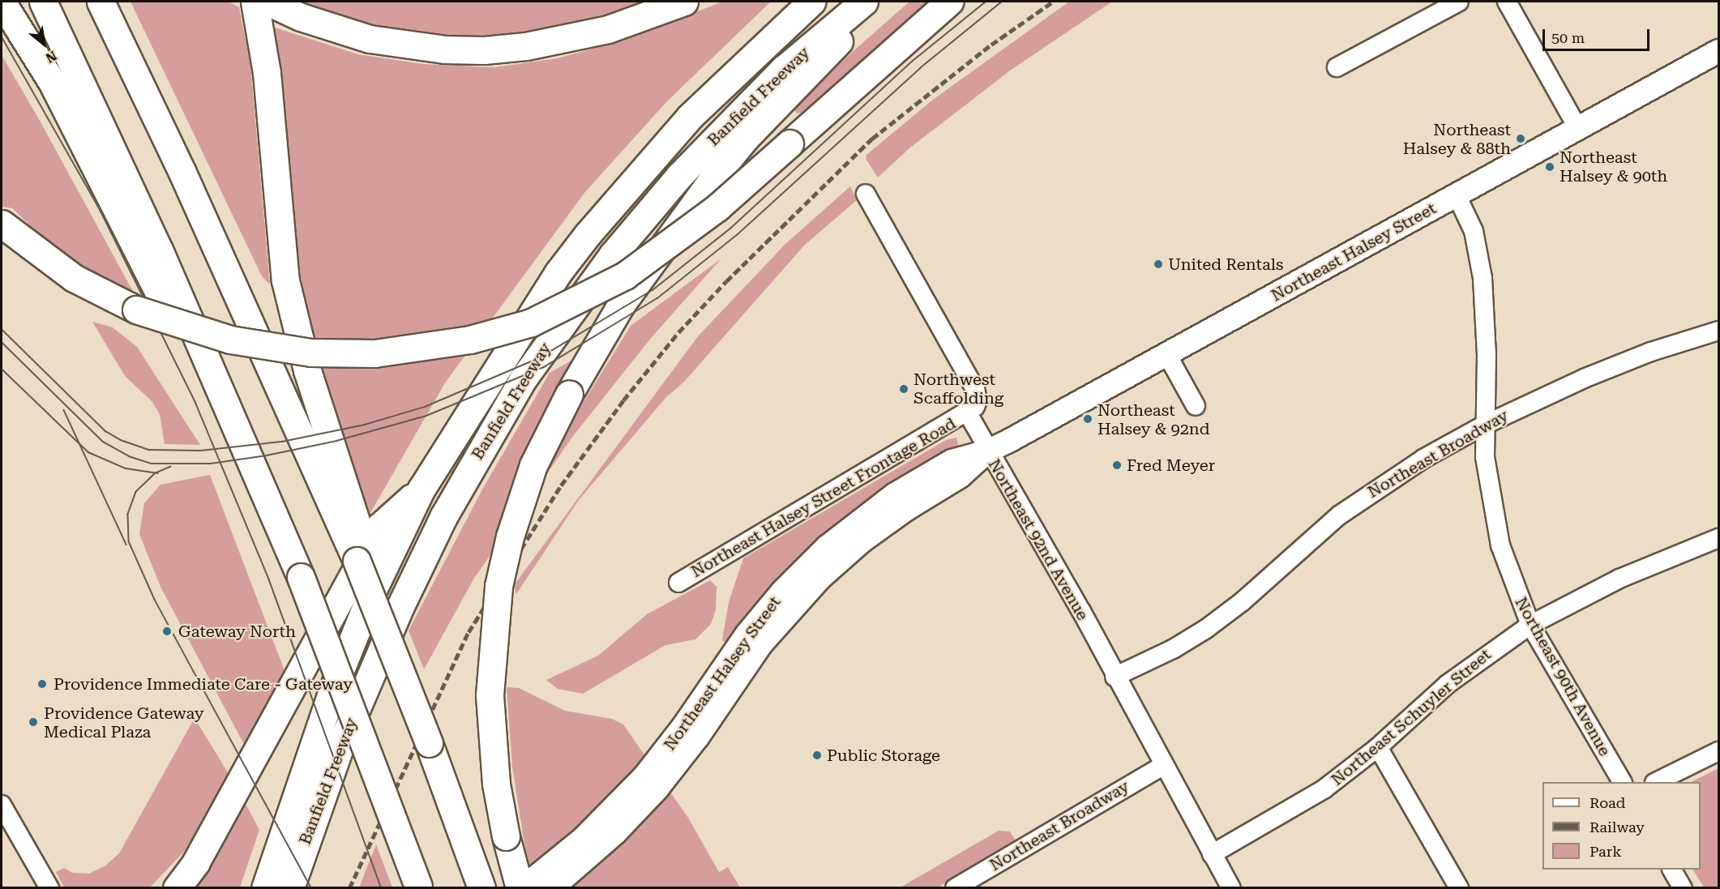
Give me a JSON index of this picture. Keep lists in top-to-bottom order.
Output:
{
  "streets": {
    "highway": ["Banfield Freeway"],
    "main road": ["Northeast Halsey Street"],
    "street": [
      "Northeast Broadway",
      "Northeast Halsey Street Frontage Road",
      "Northeast 92nd Avenue",
      "Northeast 90th Avenue",
      "Northeast Schuyler Street"
    ]
  },
  "crossings": [
    ["Northeast Halsey Street", "Northeast 92nd Avenue"],
    ["Northeast Halsey Street", "Northeast 90th Avenue"],
    ["Northeast Broadway", "Northeast 92nd Avenue"],
    ["Northeast Broadway", "Northeast 90th Avenue"],
    ["Northeast Halsey Street Frontage Road", "Northeast 92nd Avenue"],
    ["Northeast 92nd Avenue", "Northeast Schuyler Street"],
    ["Northeast 90th Avenue", "Northeast Schuyler Street"]
  ],
  "places": [
    "Northeast Halsey & 88th",
    "Northeast Halsey & 90th",
    "United Rentals",
    "Northwest Scaffolding",
    "Northeast Halsey & 92nd",
    "Fred Meyer",
    "Gateway North",
    "Providence Immediate Care - Gateway",
    "Providence Gateway Medical Plaza",
    "Public Storage"
  ],
  "legend": ["Road", "Railway", "Park"],
  "scale_bar": "50 m",
  "north": "bottom right"
}
